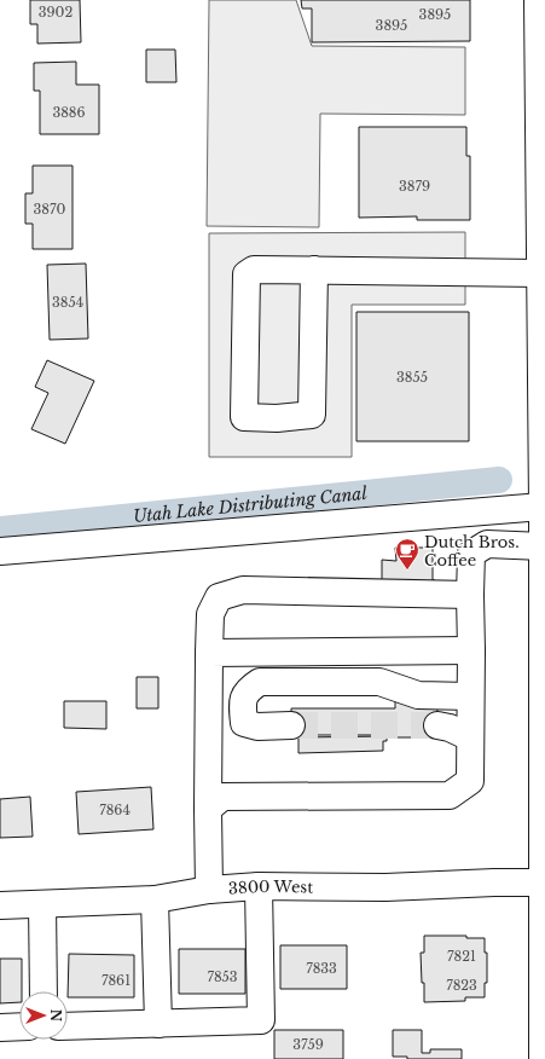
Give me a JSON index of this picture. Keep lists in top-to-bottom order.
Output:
{
  "streets": {
    "main road": ["3800 West"]
  },
  "water": ["Utah Lake Distributing Canal"],
  "places": {
    "cafe": ["Dutch Bros. Coffee"]
  },
  "house_numbers": [
    "3902",
    "3895",
    "3895",
    "3886",
    "3879",
    "3870",
    "3854",
    "3855",
    "7864",
    "7821",
    "7833",
    "7853",
    "7861",
    "7823",
    "3759"
  ],
  "north": "right"
}
